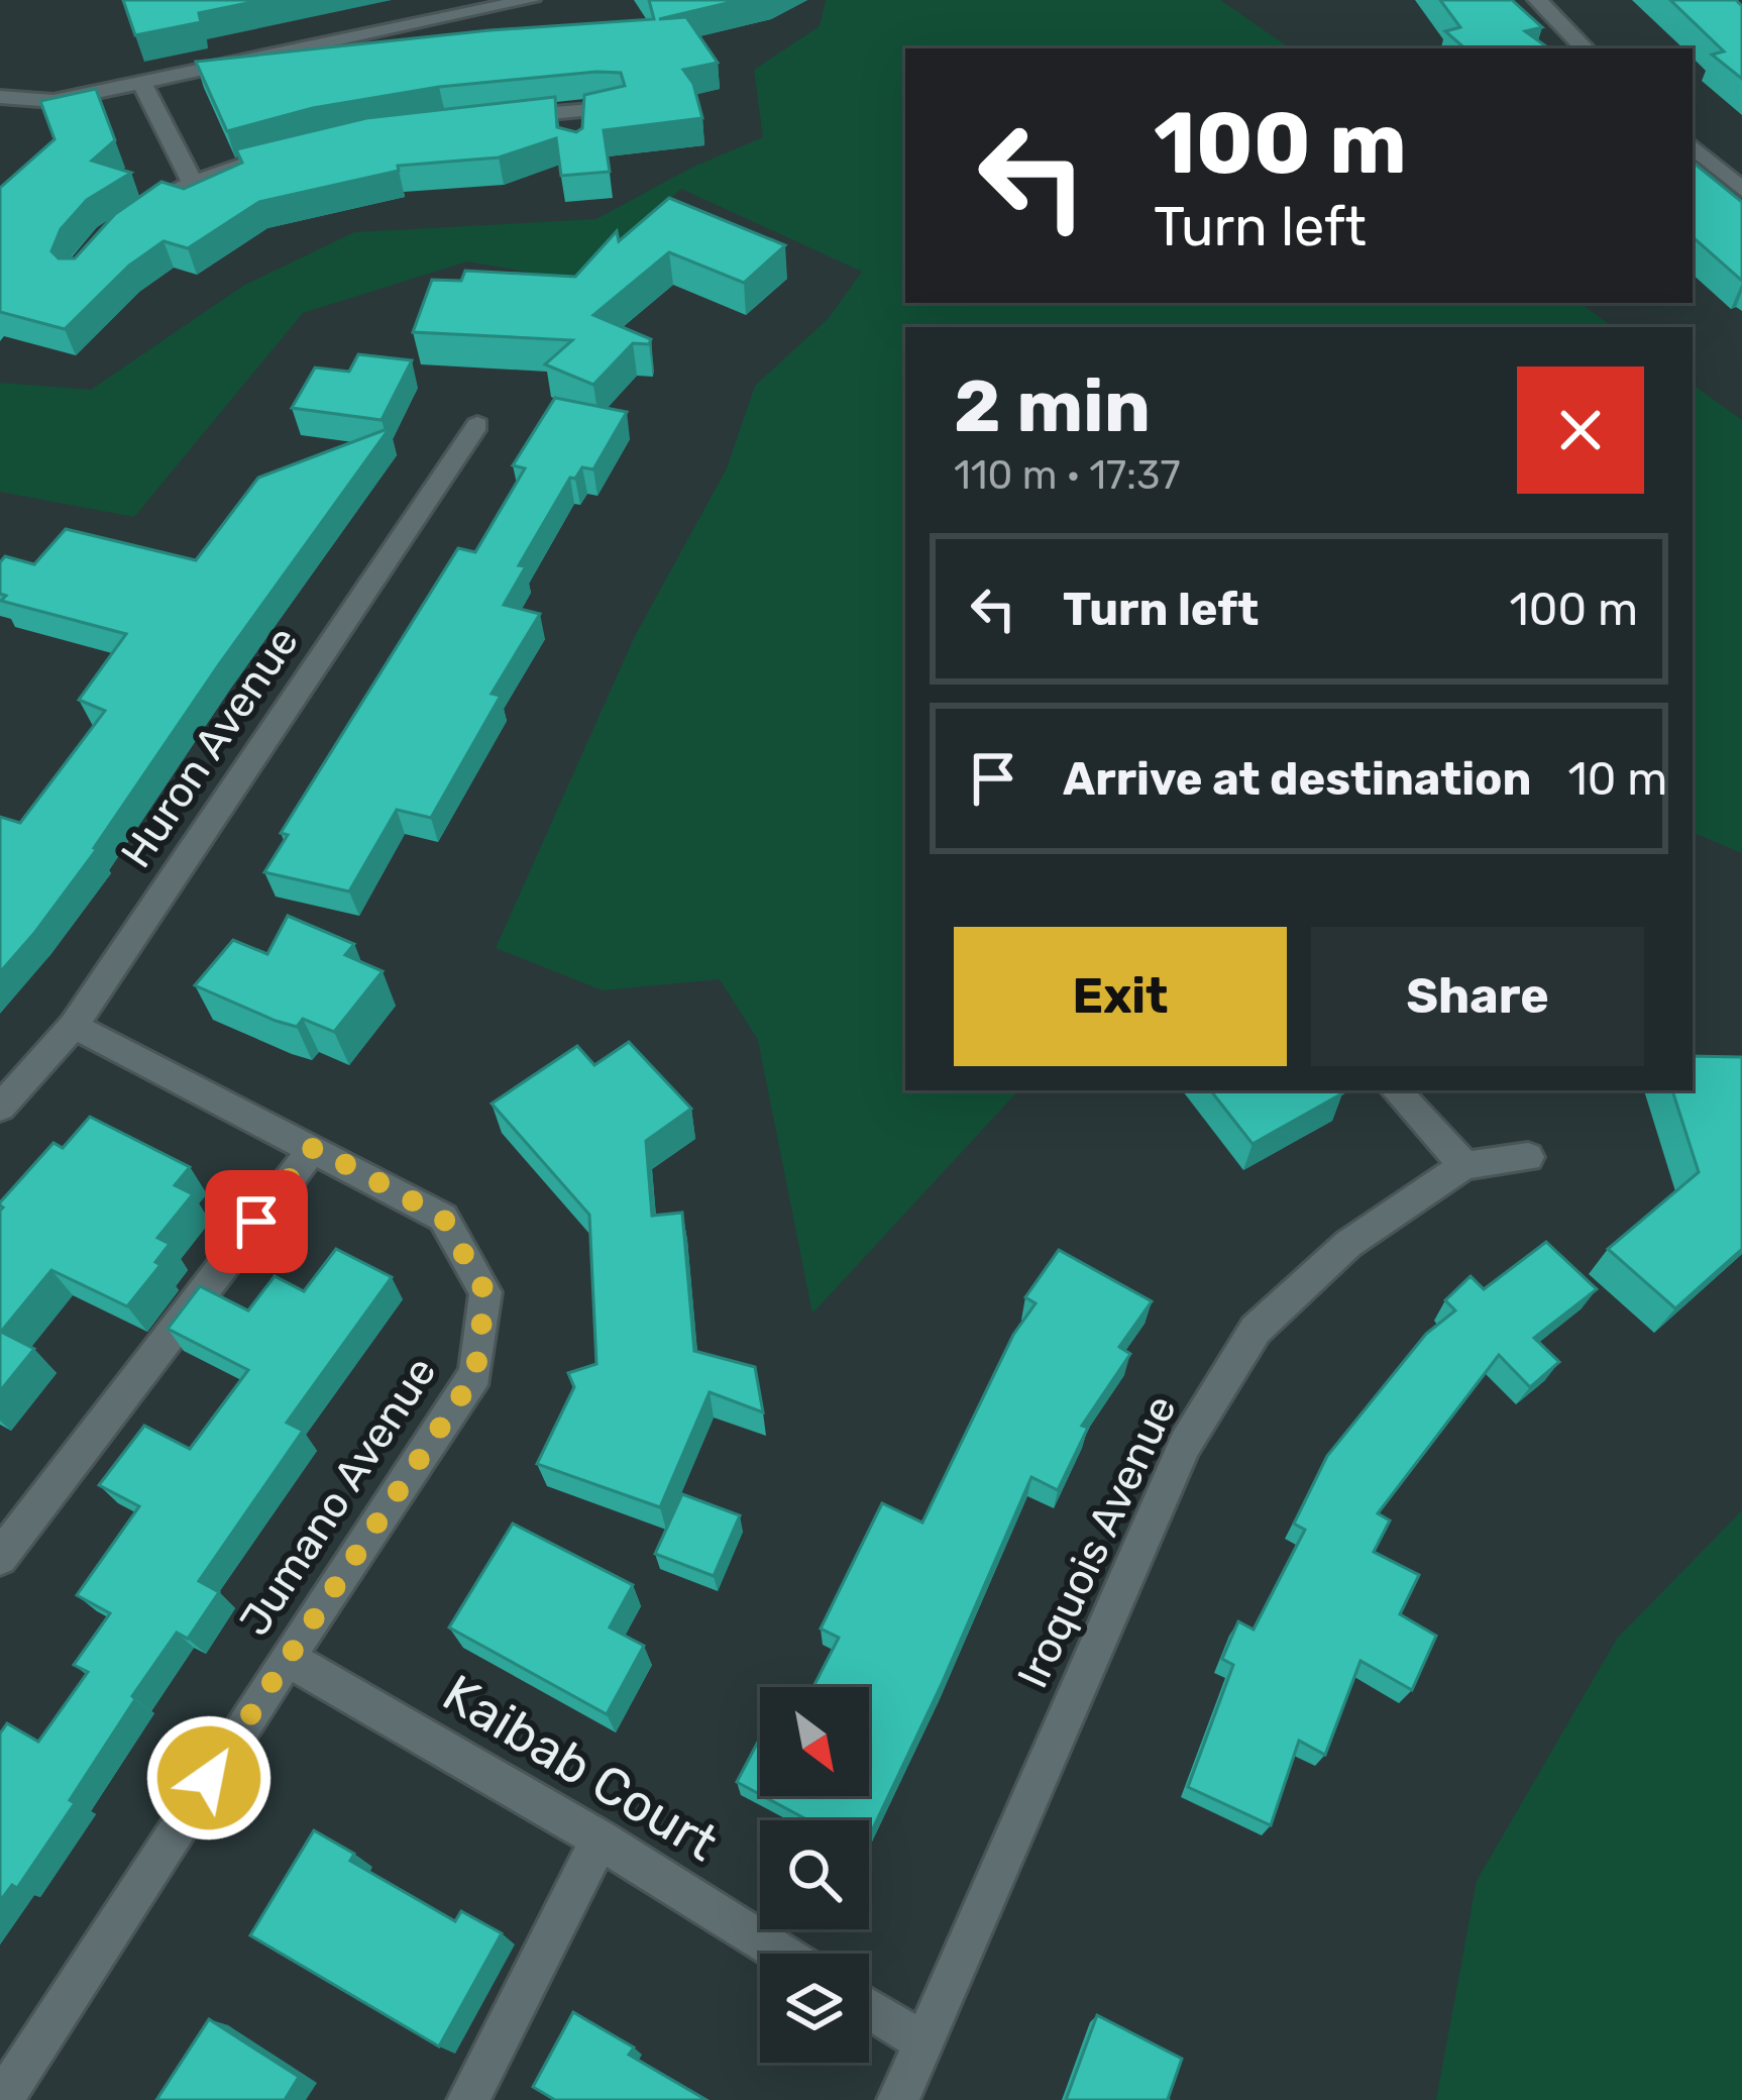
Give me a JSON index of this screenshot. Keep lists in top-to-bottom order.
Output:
{
  "streets": {
    "street": [
      "Huron Avenue",
      "Jumano Avenue",
      "Iroquois Avenue",
      "Kaibab Court"
    ]
  },
  "crossings": [
    ["Huron Avenue", "Jumano Avenue"],
    ["Jumano Avenue", "Kaibab Court"]
  ],
  "north": "bottom right",
  "page": {
    "turn": ["100 m", "Turn left"],
    "heading": ["2 min", "110 m · 17:37"],
    "list": [
      {
        "name": "Turn left",
        "value": "100 m"
      },
      {
        "name": "Arrive at destination",
        "value": "10 m"
      }
    ],
    "buttons": ["Exit", "Share"]
  }
}
